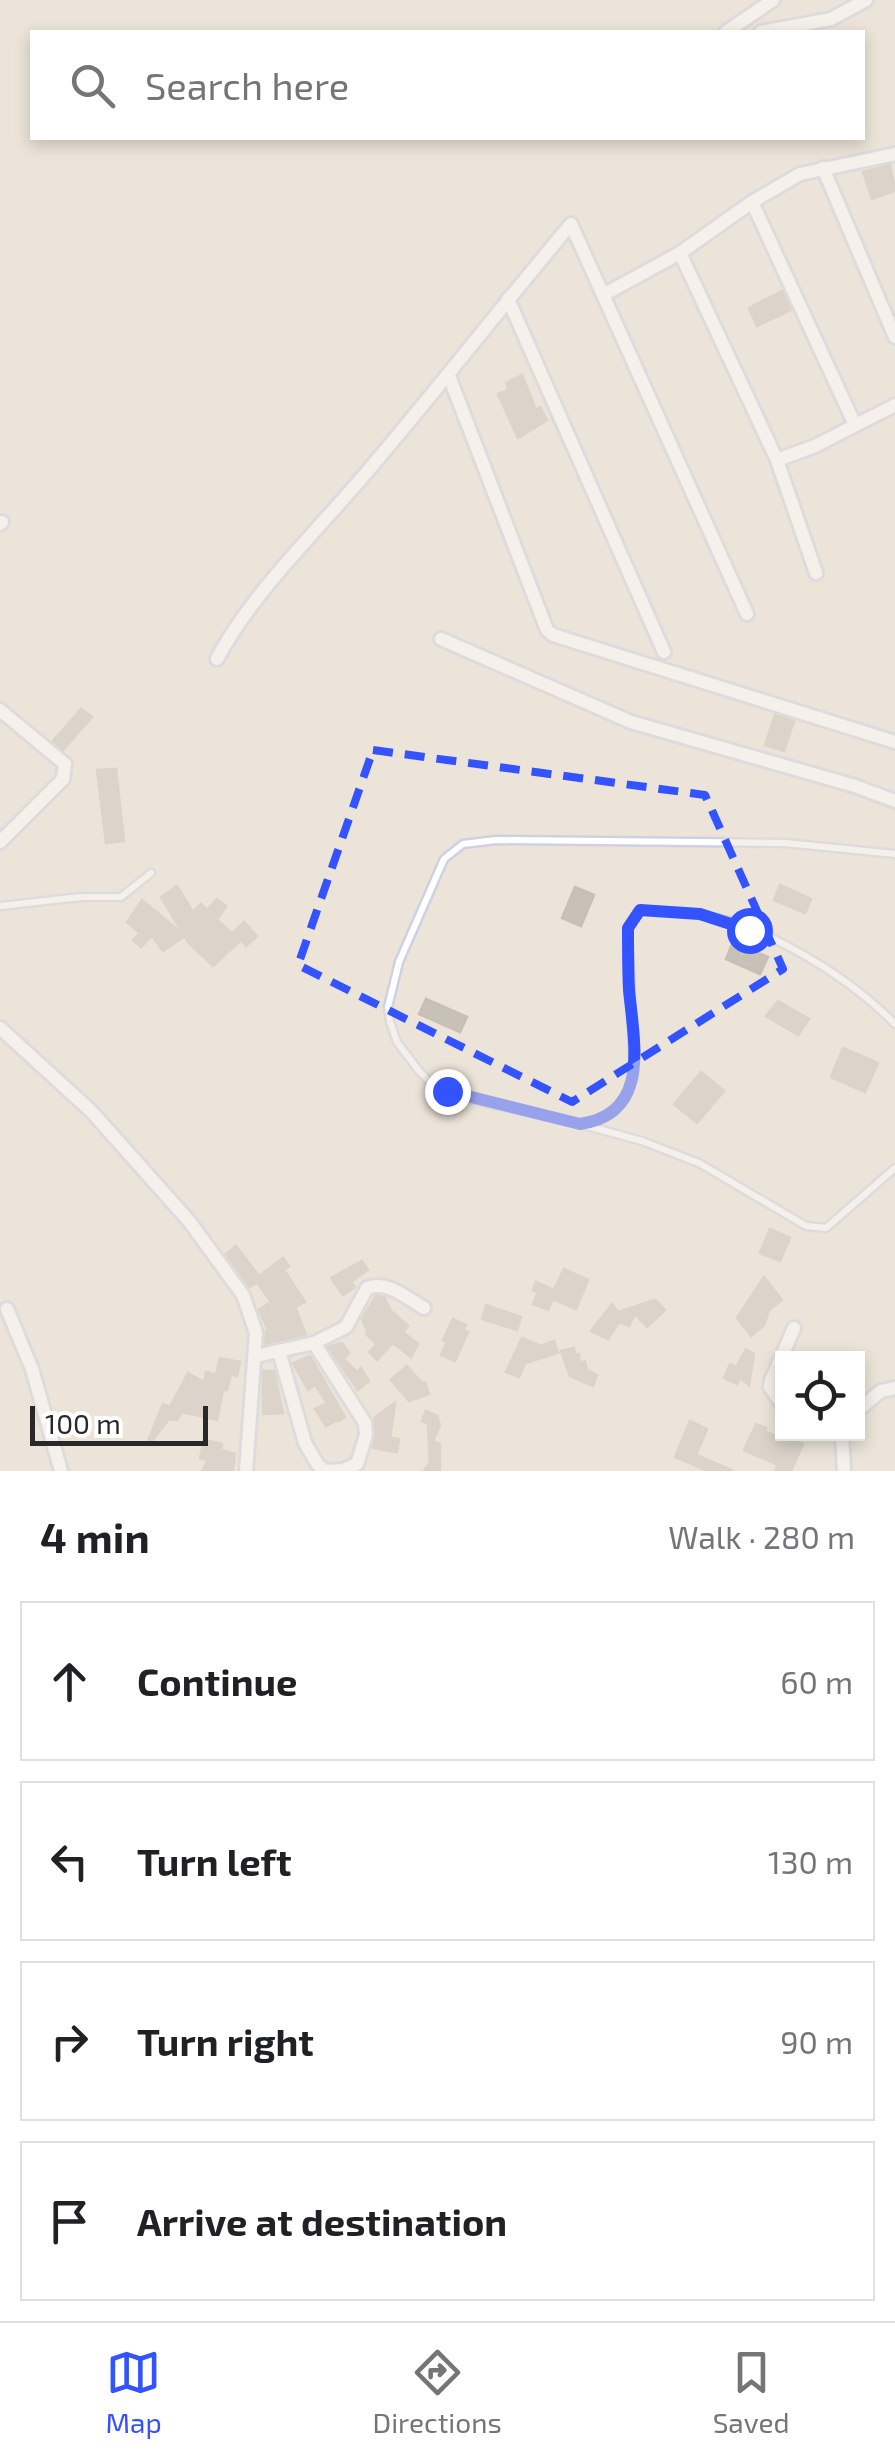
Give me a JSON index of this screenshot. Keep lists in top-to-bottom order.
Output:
{
  "scale_bar": "100 m",
  "page": {
    "search": "Search here",
    "scale": "100 m",
    "heading": ["4 min", "Walk · 280 m"],
    "list": [
      ["Continue", "60 m"],
      ["Turn left", "130 m"],
      ["Turn right", "90 m"],
      "Arrive at destination"
    ],
    "nav": ["Map", "Directions", "Saved"]
  }
}
